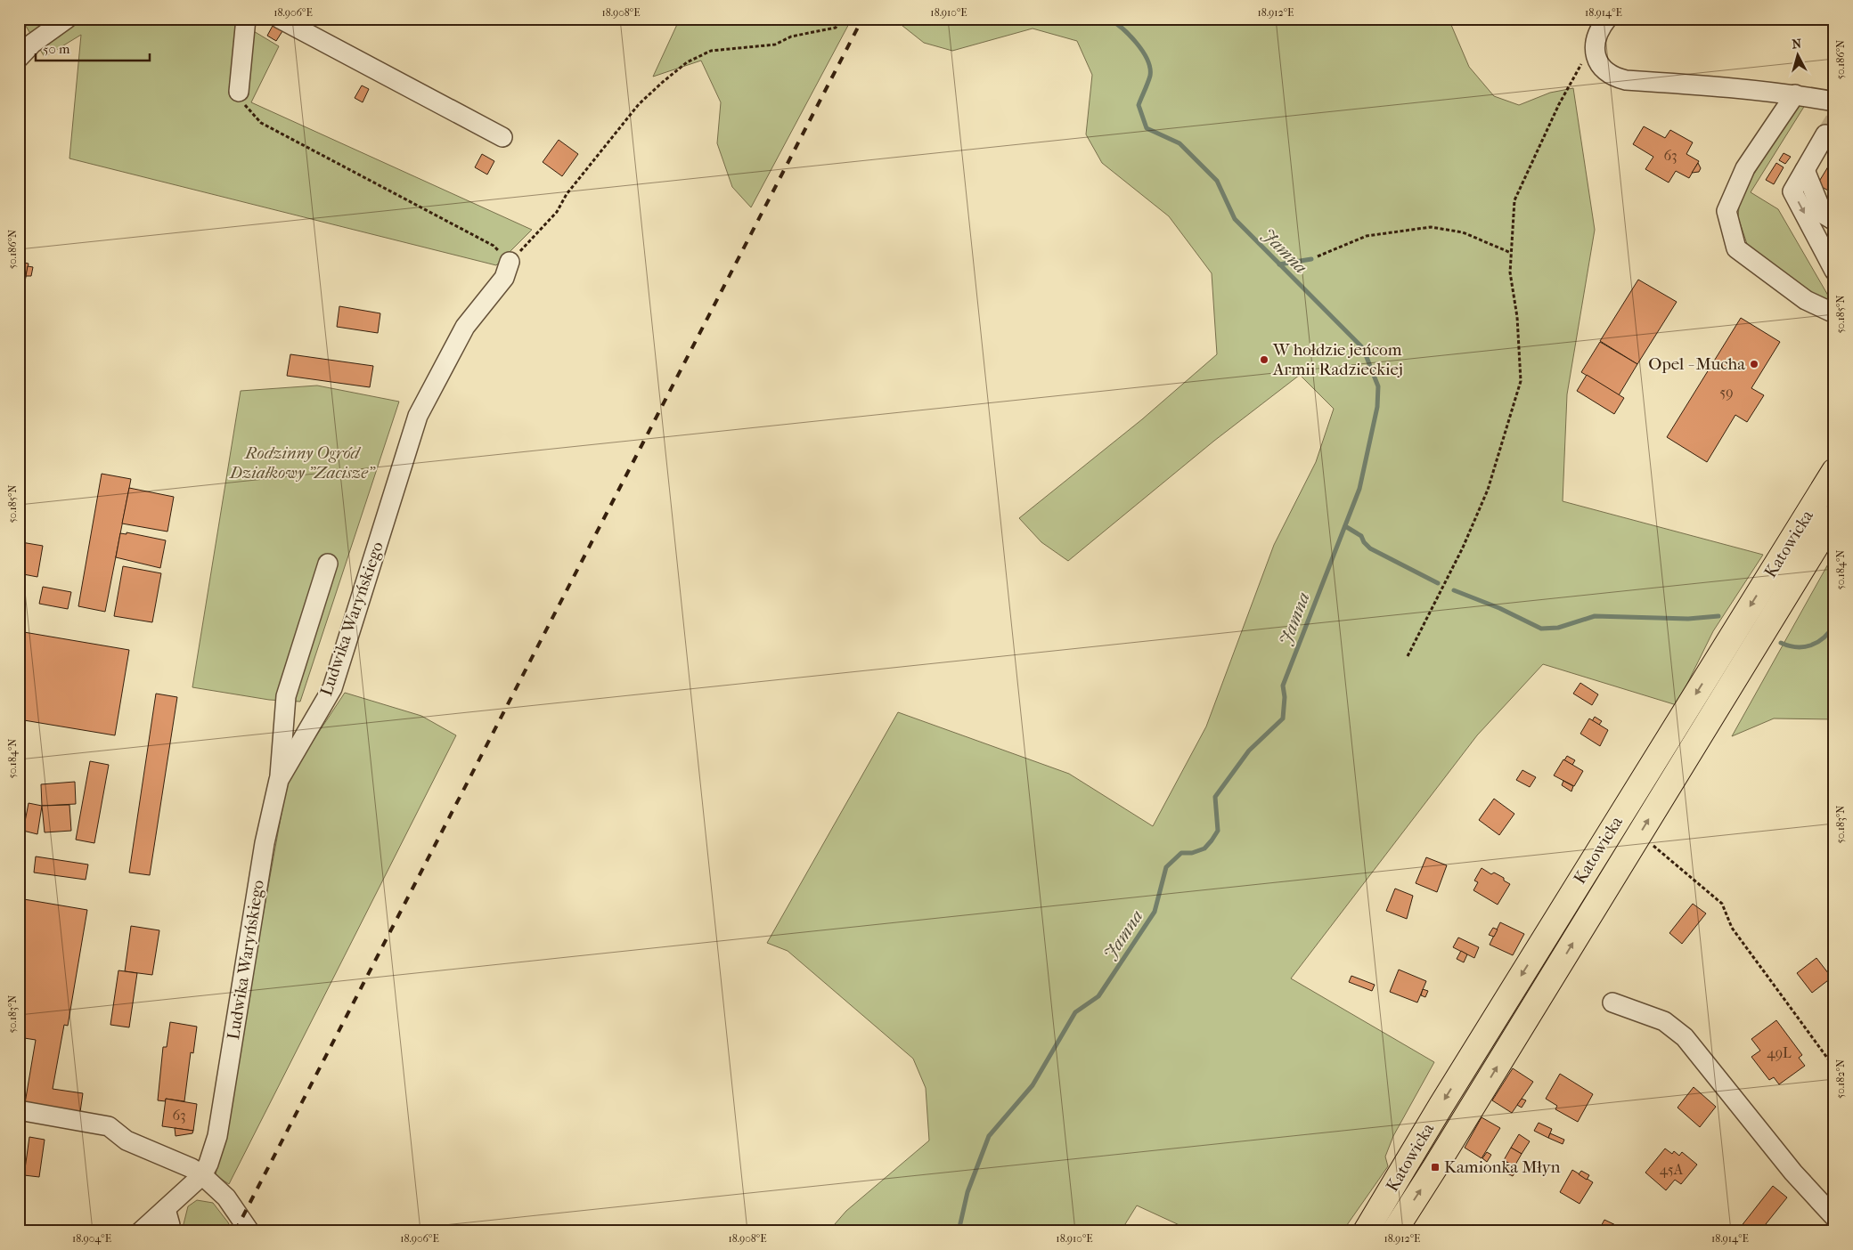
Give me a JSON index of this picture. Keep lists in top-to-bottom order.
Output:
{
  "streets": {
    "main road": ["Katowicka"],
    "street": ["Ludwika Waryńskiego"]
  },
  "water": ["Jamna"],
  "parks": ["Rodzinny Ogród Działkowy \"Zacisze\""],
  "places": {
    "other": ["W hołdzie jeńcom Armii Radzieckiej", "Opel - Mucha"],
    "transit": ["Kamionka Młyn"]
  },
  "house_numbers": [
    "63",
    "59",
    "49L",
    "63",
    "45A"
  ],
  "scale_bar": "50 m",
  "north": "top",
  "coordinates": [
    "18.906°E",
    "18.908°E",
    "18.910°E",
    "18.912°E",
    "18.914°E",
    "50.186°N",
    "50.185°N",
    "50.184°N",
    "50.183°N",
    "50.182°N",
    "18.904°E"
  ]
}
